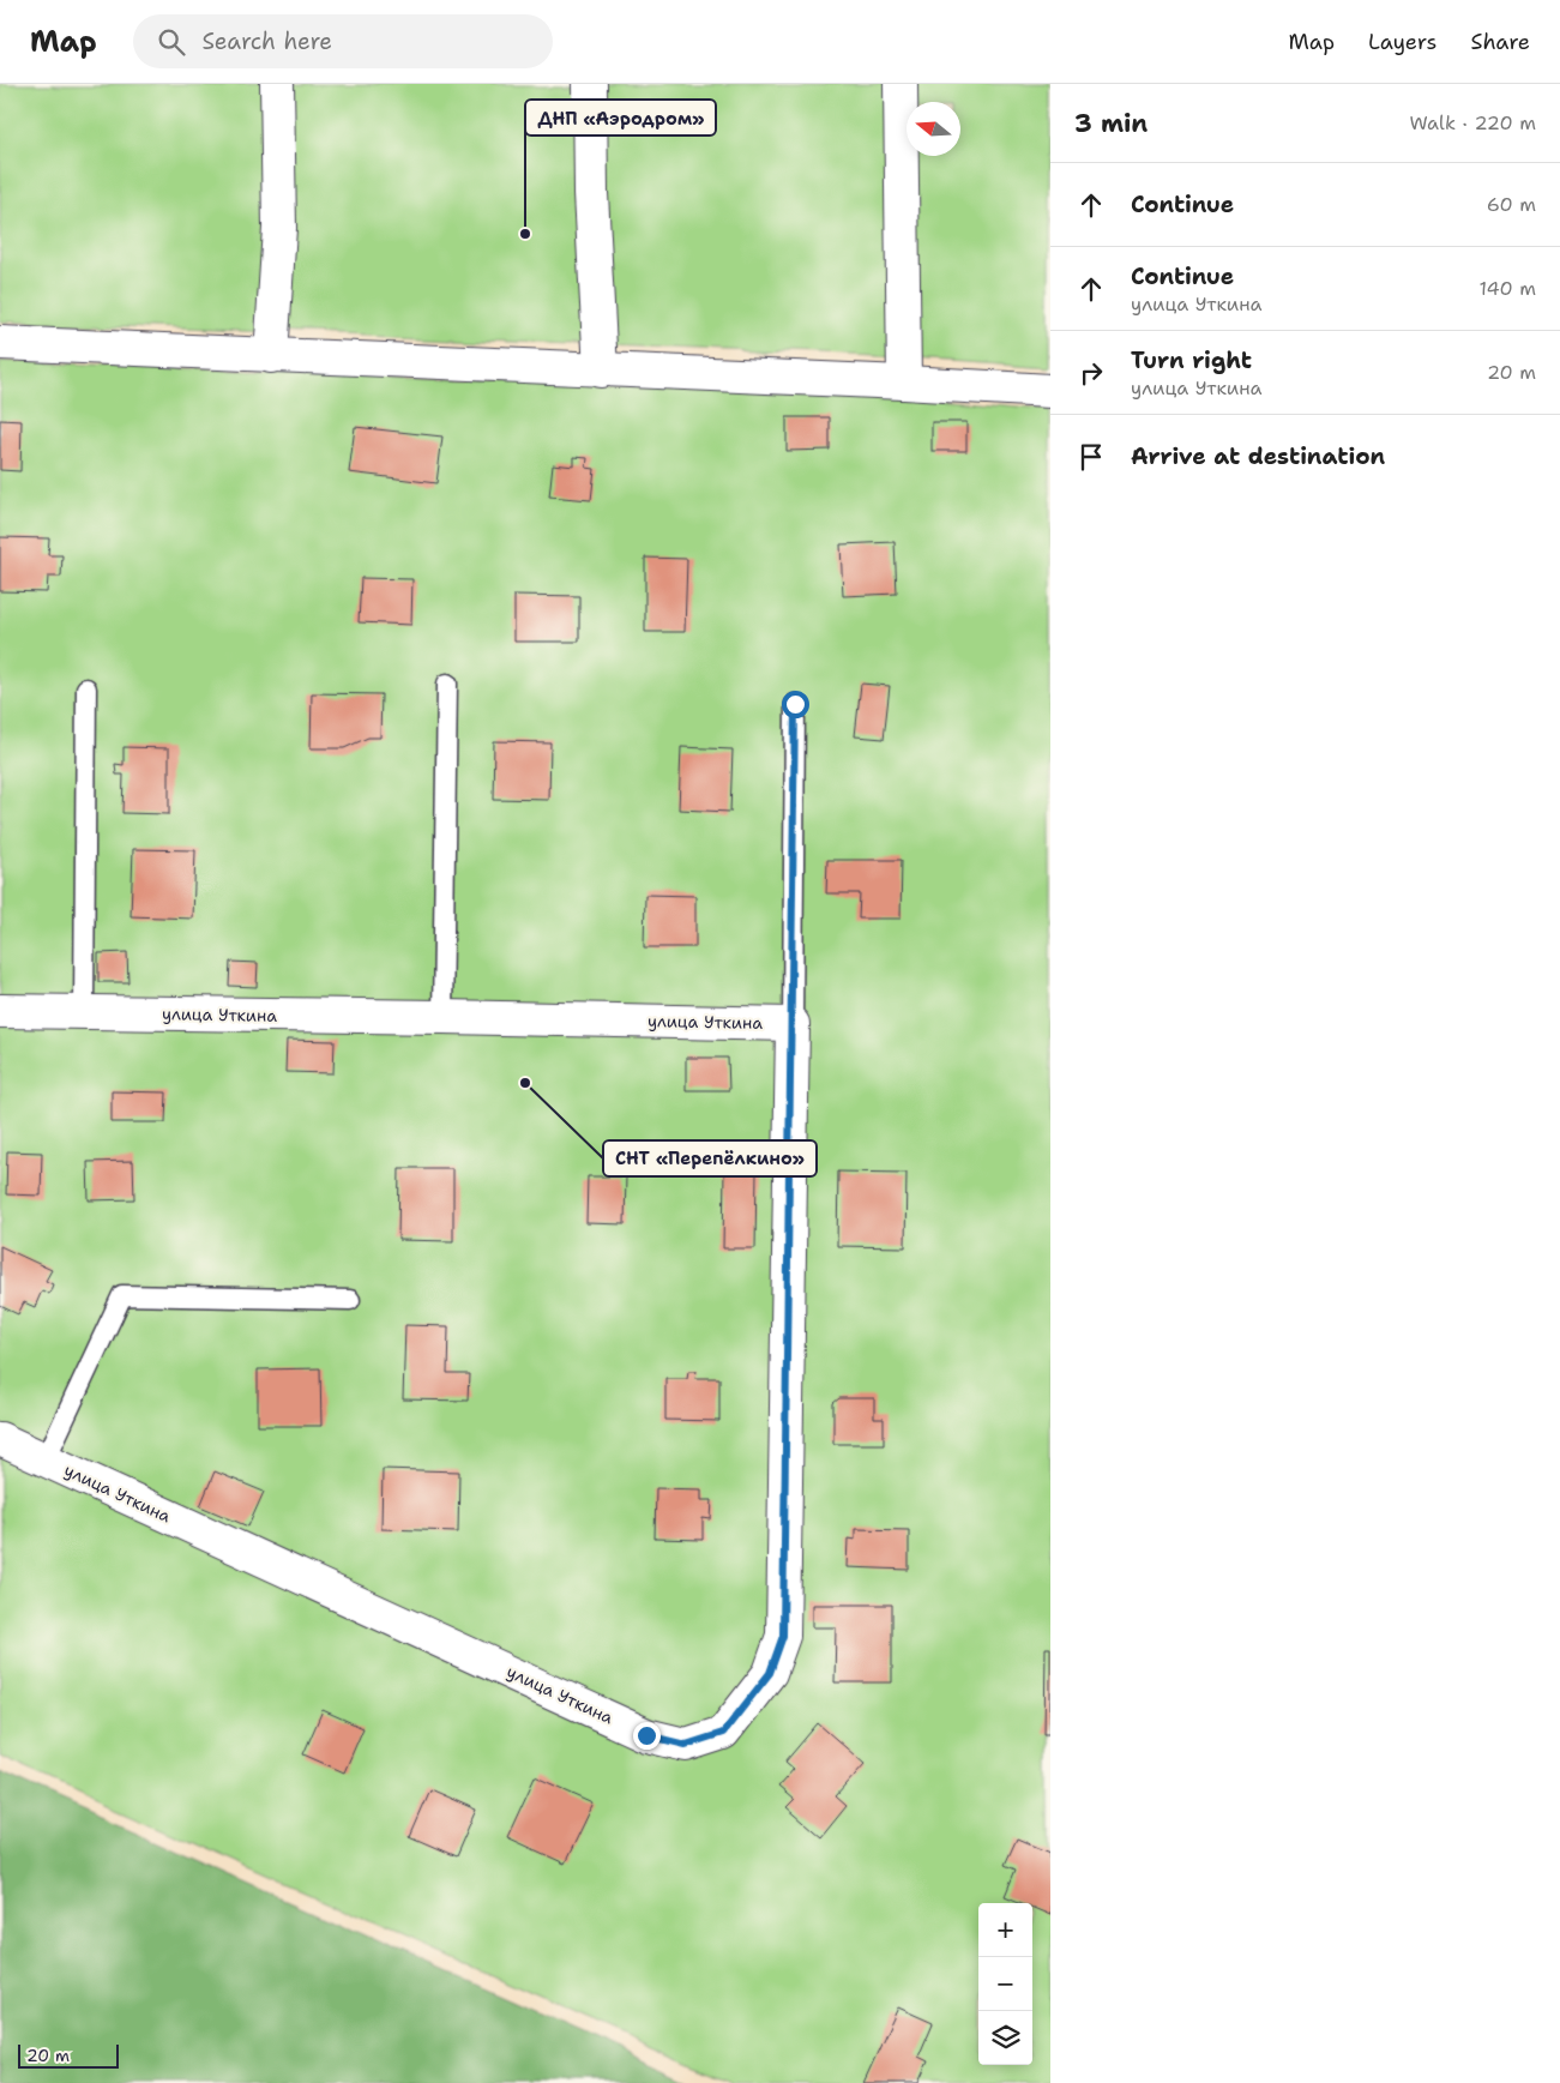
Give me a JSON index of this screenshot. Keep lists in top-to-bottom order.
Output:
{
  "streets": {
    "street": ["улица Уткина"]
  },
  "places": ["ДНП «Аэродром»", "СНТ «Перепёлкино»"],
  "scale_bar": "20 m",
  "north": "left",
  "page": {
    "header": "Map",
    "search": "Search here",
    "nav": ["Map", "Layers", "Share"],
    "heading": ["3 min", "Walk · 220 m"],
    "list": [
      ["Continue", "60 m"],
      ["Continue", "улица Уткина", "140 m"],
      ["Turn right", "улица Уткина", "20 m"],
      "Arrive at destination"
    ],
    "map_buttons": ["+", "−"],
    "scale": "20 m"
  }
}
